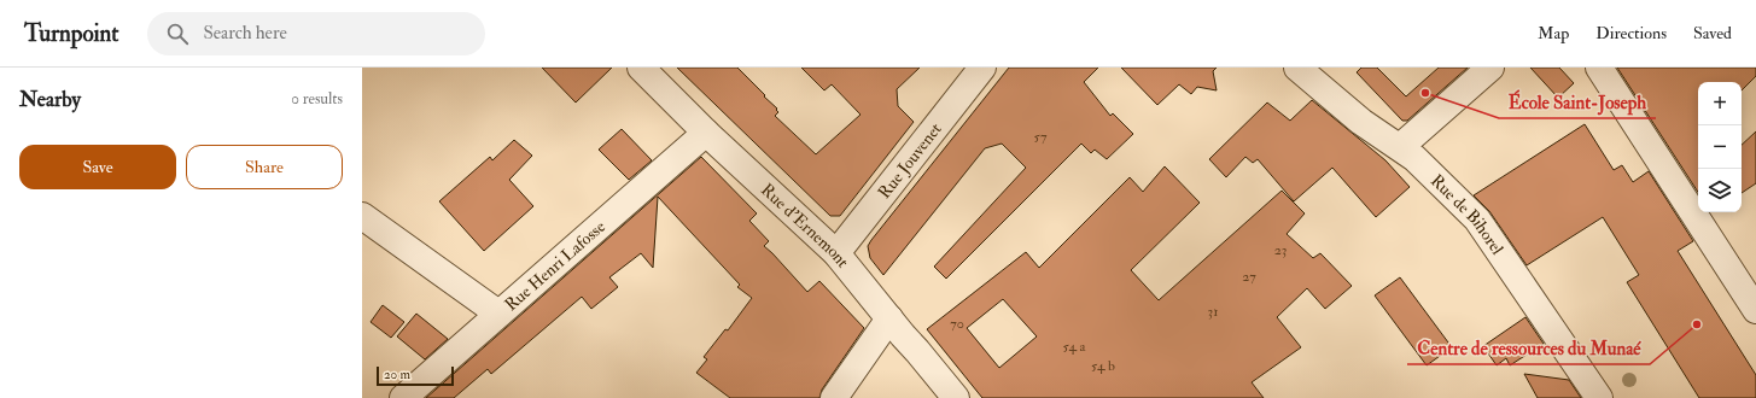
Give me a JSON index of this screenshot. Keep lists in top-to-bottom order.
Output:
{
  "streets": {
    "street": [
      "Rue Jouvenet",
      "Rue de Bihorel",
      "Rue d'Ernemont",
      "Rue Henri Lafosse"
    ]
  },
  "crossings": [
    ["Rue Jouvenet", "Rue d'Ernemont"],
    ["Rue d'Ernemont", "Rue Henri Lafosse"]
  ],
  "places": ["École Saint-Joseph", "Centre de ressources du Munaé"],
  "house_numbers": [
    "57",
    "23",
    "27",
    "31",
    "70",
    "54 a",
    "54 b"
  ],
  "scale_bar": "20 m",
  "page": {
    "header": "Turnpoint",
    "search": "Search here",
    "nav": ["Map", "Directions", "Saved"],
    "heading": ["Nearby", "0 results"],
    "map_buttons": ["+", "−"],
    "buttons": ["Save", "Share"],
    "scale": "20 m"
  }
}
